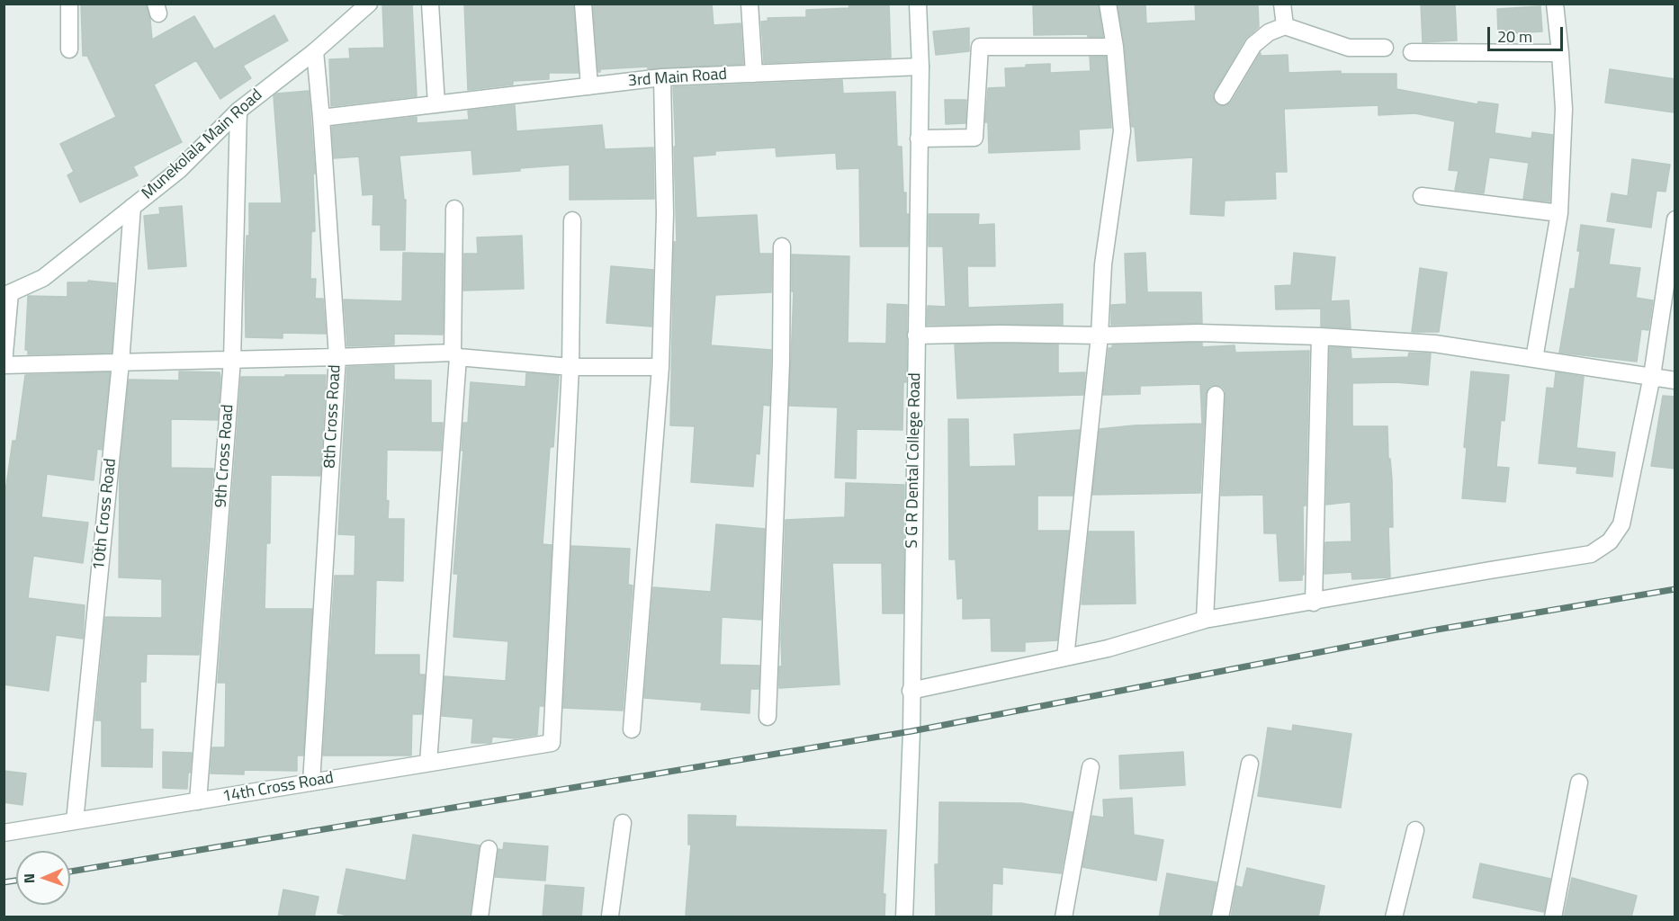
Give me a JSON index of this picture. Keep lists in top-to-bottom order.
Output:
{
  "streets": {
    "street": [
      "3rd Main Road",
      "Munekolala Main Road",
      "8th Cross Road",
      "9th Cross Road",
      "S G R Dental College Road",
      "10th Cross Road",
      "14th Cross Road"
    ]
  },
  "crossings": [
    ["3rd Main Road", "8th Cross Road"],
    ["3rd Main Road", "S G R Dental College Road"],
    ["Munekolala Main Road", "8th Cross Road"],
    ["Munekolala Main Road", "9th Cross Road"],
    ["Munekolala Main Road", "10th Cross Road"],
    ["8th Cross Road", "14th Cross Road"],
    ["9th Cross Road", "14th Cross Road"],
    ["10th Cross Road", "14th Cross Road"]
  ],
  "scale_bar": "20 m",
  "north": "left"
}
